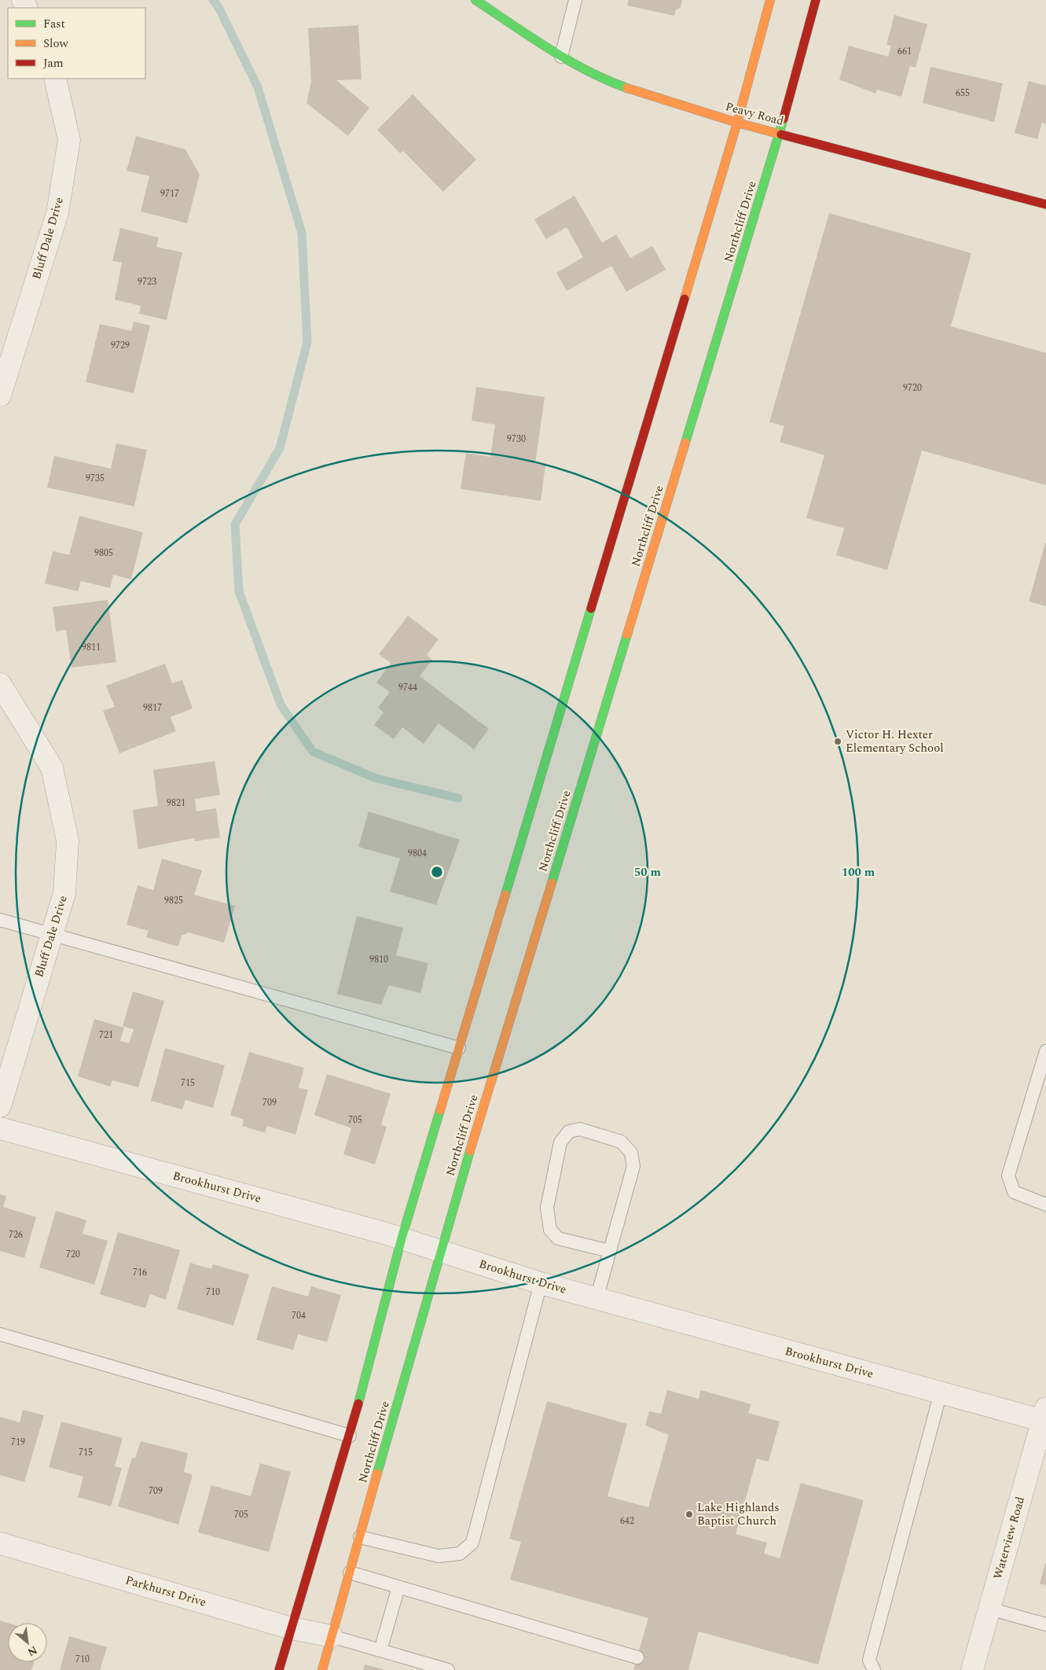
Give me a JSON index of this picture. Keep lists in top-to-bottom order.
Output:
{
  "streets": {
    "street": [
      "Peavy Road",
      "Northcliff Drive",
      "Bluff Dale Drive",
      "Brookhurst Drive",
      "Waterview Road",
      "Parkhurst Drive"
    ]
  },
  "crossings": [
    ["Peavy Road", "Northcliff Drive"],
    ["Northcliff Drive", "Brookhurst Drive"],
    ["Northcliff Drive", "Parkhurst Drive"],
    ["Brookhurst Drive", "Waterview Road"]
  ],
  "places": ["Victor H. Hexter Elementary School", "Lake Highlands Baptist Church"],
  "house_numbers": [
    "661",
    "655",
    "9717",
    "9723",
    "9729",
    "9720",
    "9730",
    "9735",
    "9805",
    "9811",
    "9744",
    "9817",
    "9821",
    "9804",
    "9825",
    "9810",
    "721",
    "715",
    "709",
    "705",
    "726",
    "720",
    "716",
    "710",
    "704",
    "719",
    "715",
    "709",
    "705",
    "642",
    "710"
  ],
  "legend": ["Fast", "Slow", "Jam"],
  "north": "bottom right",
  "rings": ["50 m", "100 m"]
}
